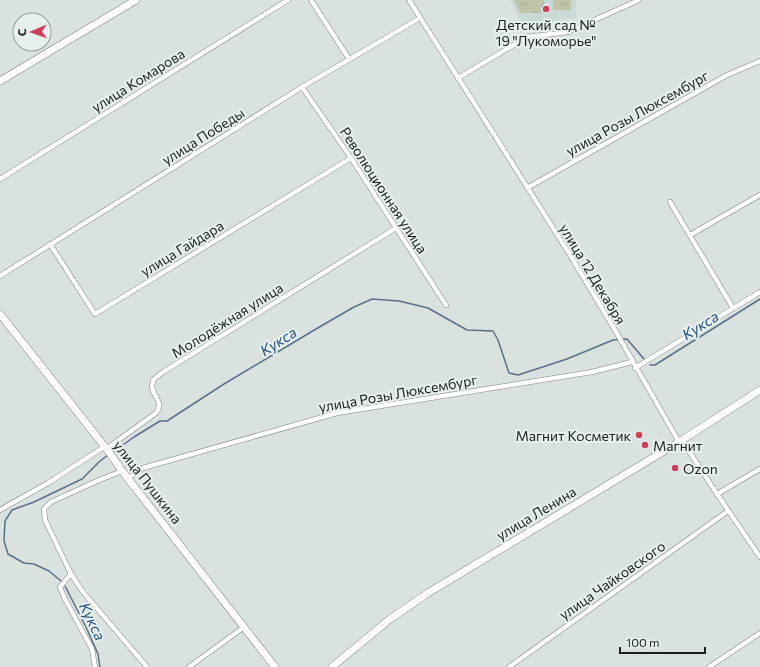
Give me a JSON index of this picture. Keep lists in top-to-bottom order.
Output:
{
  "streets": {
    "street": [
      "улица Комарова",
      "улица Розы Люксембург",
      "улица Победы",
      "Революционная улица",
      "улица Гайдара",
      "улица 12 Декабря",
      "Молодёжная улица",
      "улица Пушкина",
      "улица Ленина",
      "улица Чайковского"
    ]
  },
  "crossings": [
    ["улица Розы Люксембург", "улица 12 Декабря"],
    ["улица Розы Люксембург", "улица Пушкина"],
    ["улица Победы", "Революционная улица"],
    ["улица Победы", "улица Гайдара"],
    ["улица Победы", "улица 12 Декабря"],
    ["Революционная улица", "улица Гайдара"],
    ["Революционная улица", "Молодёжная улица"],
    ["улица 12 Декабря", "улица Ленина"],
    ["улица 12 Декабря", "улица Чайковского"],
    ["Молодёжная улица", "улица Пушкина"]
  ],
  "water": ["Кукса"],
  "places": [
    "Детский сад № 19 \"Лукоморье\"",
    "Магнит Косметик",
    "Магнит",
    "Ozon"
  ],
  "scale_bar": "100 m",
  "north": "left"
}
